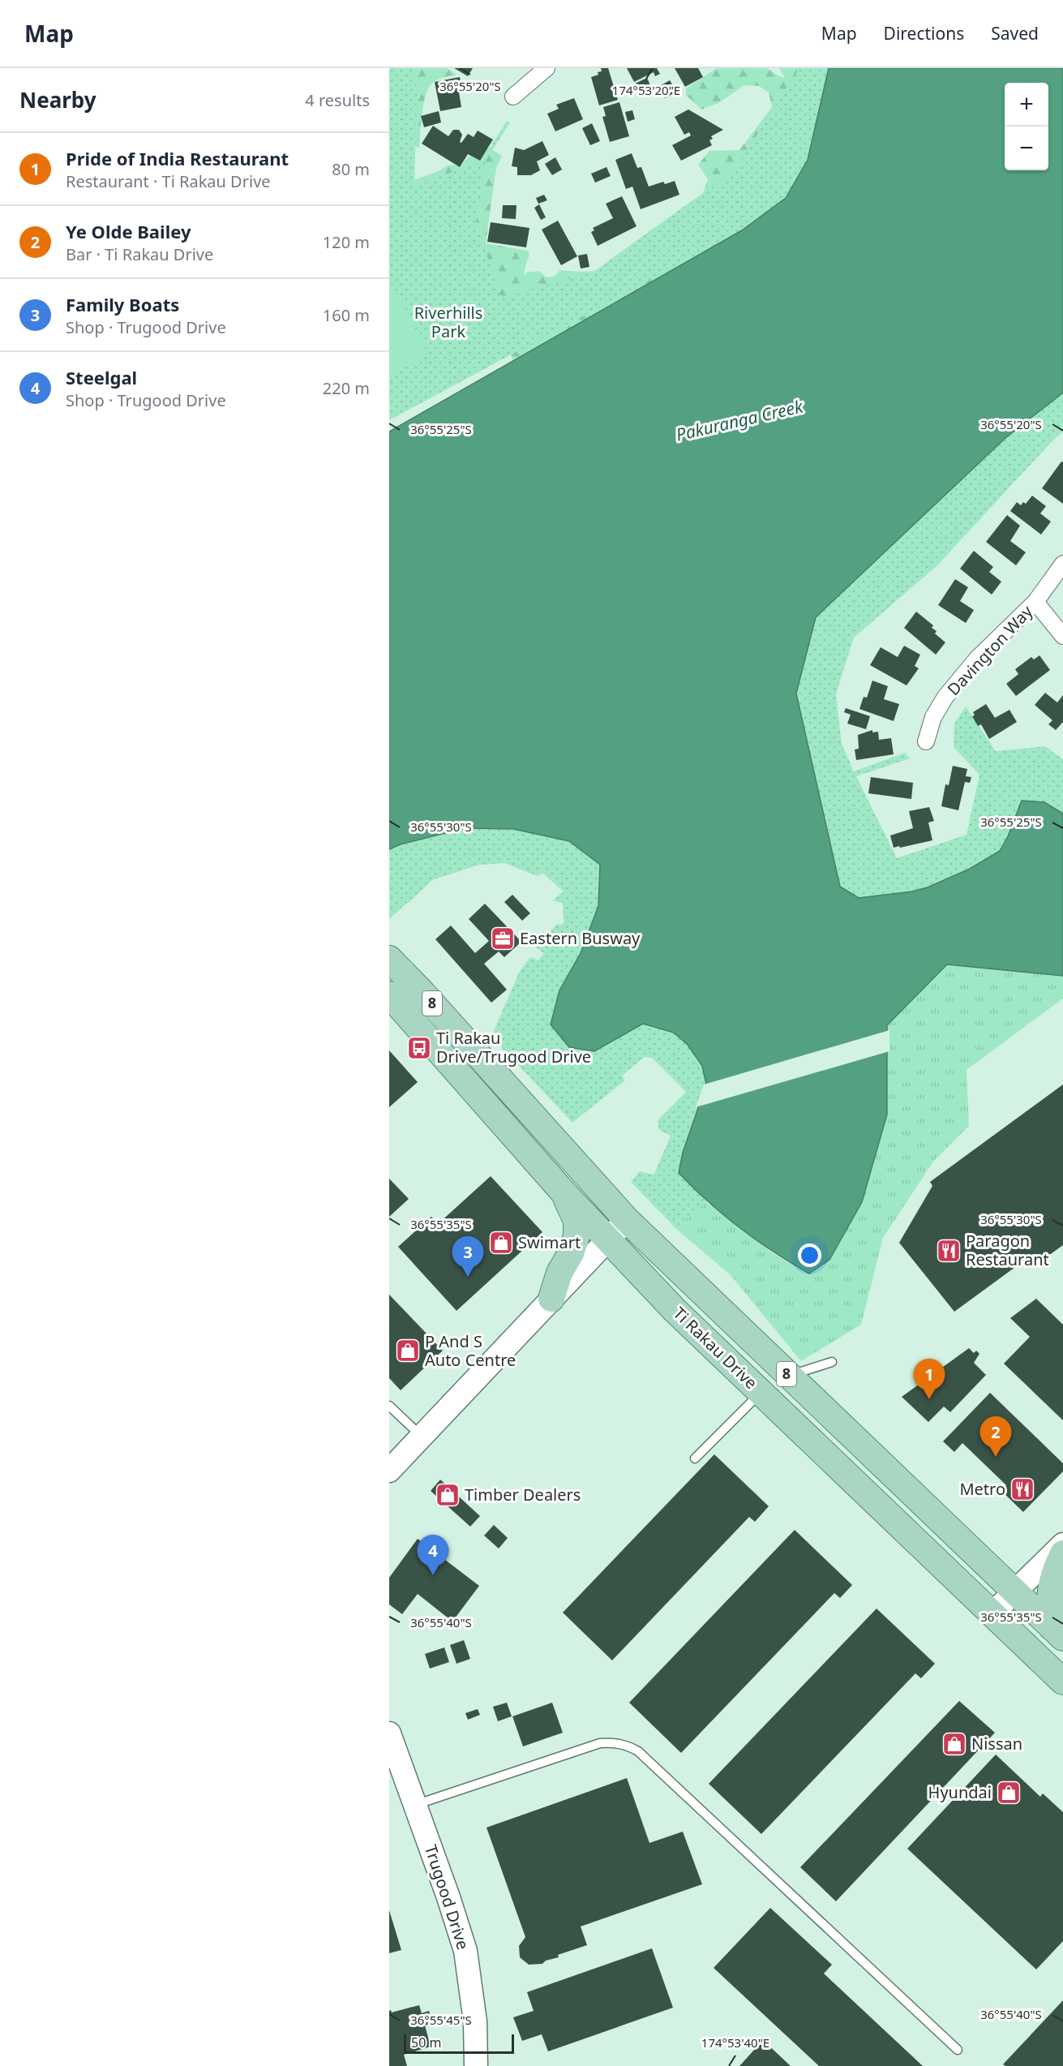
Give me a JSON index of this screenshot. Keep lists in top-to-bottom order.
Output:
{
  "streets": {
    "main road": ["8", "Ti Rakau Drive", "Trugood Drive"],
    "street": ["Davington Way"]
  },
  "water": ["Pakuranga Creek"],
  "parks": ["Riverhills Park"],
  "places": {
    "office": ["Eastern Busway"],
    "bus stop": ["Ti Rakau Drive/Trugood Drive"],
    "shop": [
      "Swimart",
      "P And S Auto Centre",
      "Timber Dealers",
      "Nissan",
      "Hyundai"
    ],
    "restaurant": ["Paragon Restaurant", "Metro"]
  },
  "scale_bar": "50 m",
  "page": {
    "header": "Map",
    "nav": ["Map", "Directions", "Saved"],
    "heading": ["Nearby", "4 results"],
    "map_buttons": ["+", "−"],
    "list": [
      {
        "mark": "1",
        "name": "Pride of India Restaurant",
        "note": "Restaurant · Ti Rakau Drive",
        "value": "80 m"
      },
      {
        "mark": "2",
        "name": "Ye Olde Bailey",
        "note": "Bar · Ti Rakau Drive",
        "value": "120 m"
      },
      {
        "mark": "3",
        "name": "Family Boats",
        "note": "Shop · Trugood Drive",
        "value": "160 m"
      },
      {
        "mark": "4",
        "name": "Steelgal",
        "note": "Shop · Trugood Drive",
        "value": "220 m"
      }
    ],
    "pins": [
      "3",
      "1",
      "2",
      "4"
    ],
    "scale": "50 m"
  },
  "coordinates": [
    "36°55'20\"S",
    "174°53'20\"E",
    "36°55'25\"S",
    "36°55'30\"S",
    "36°55'35\"S",
    "36°55'40\"S",
    "36°55'45\"S",
    "174°53'40\"E"
  ]
}
